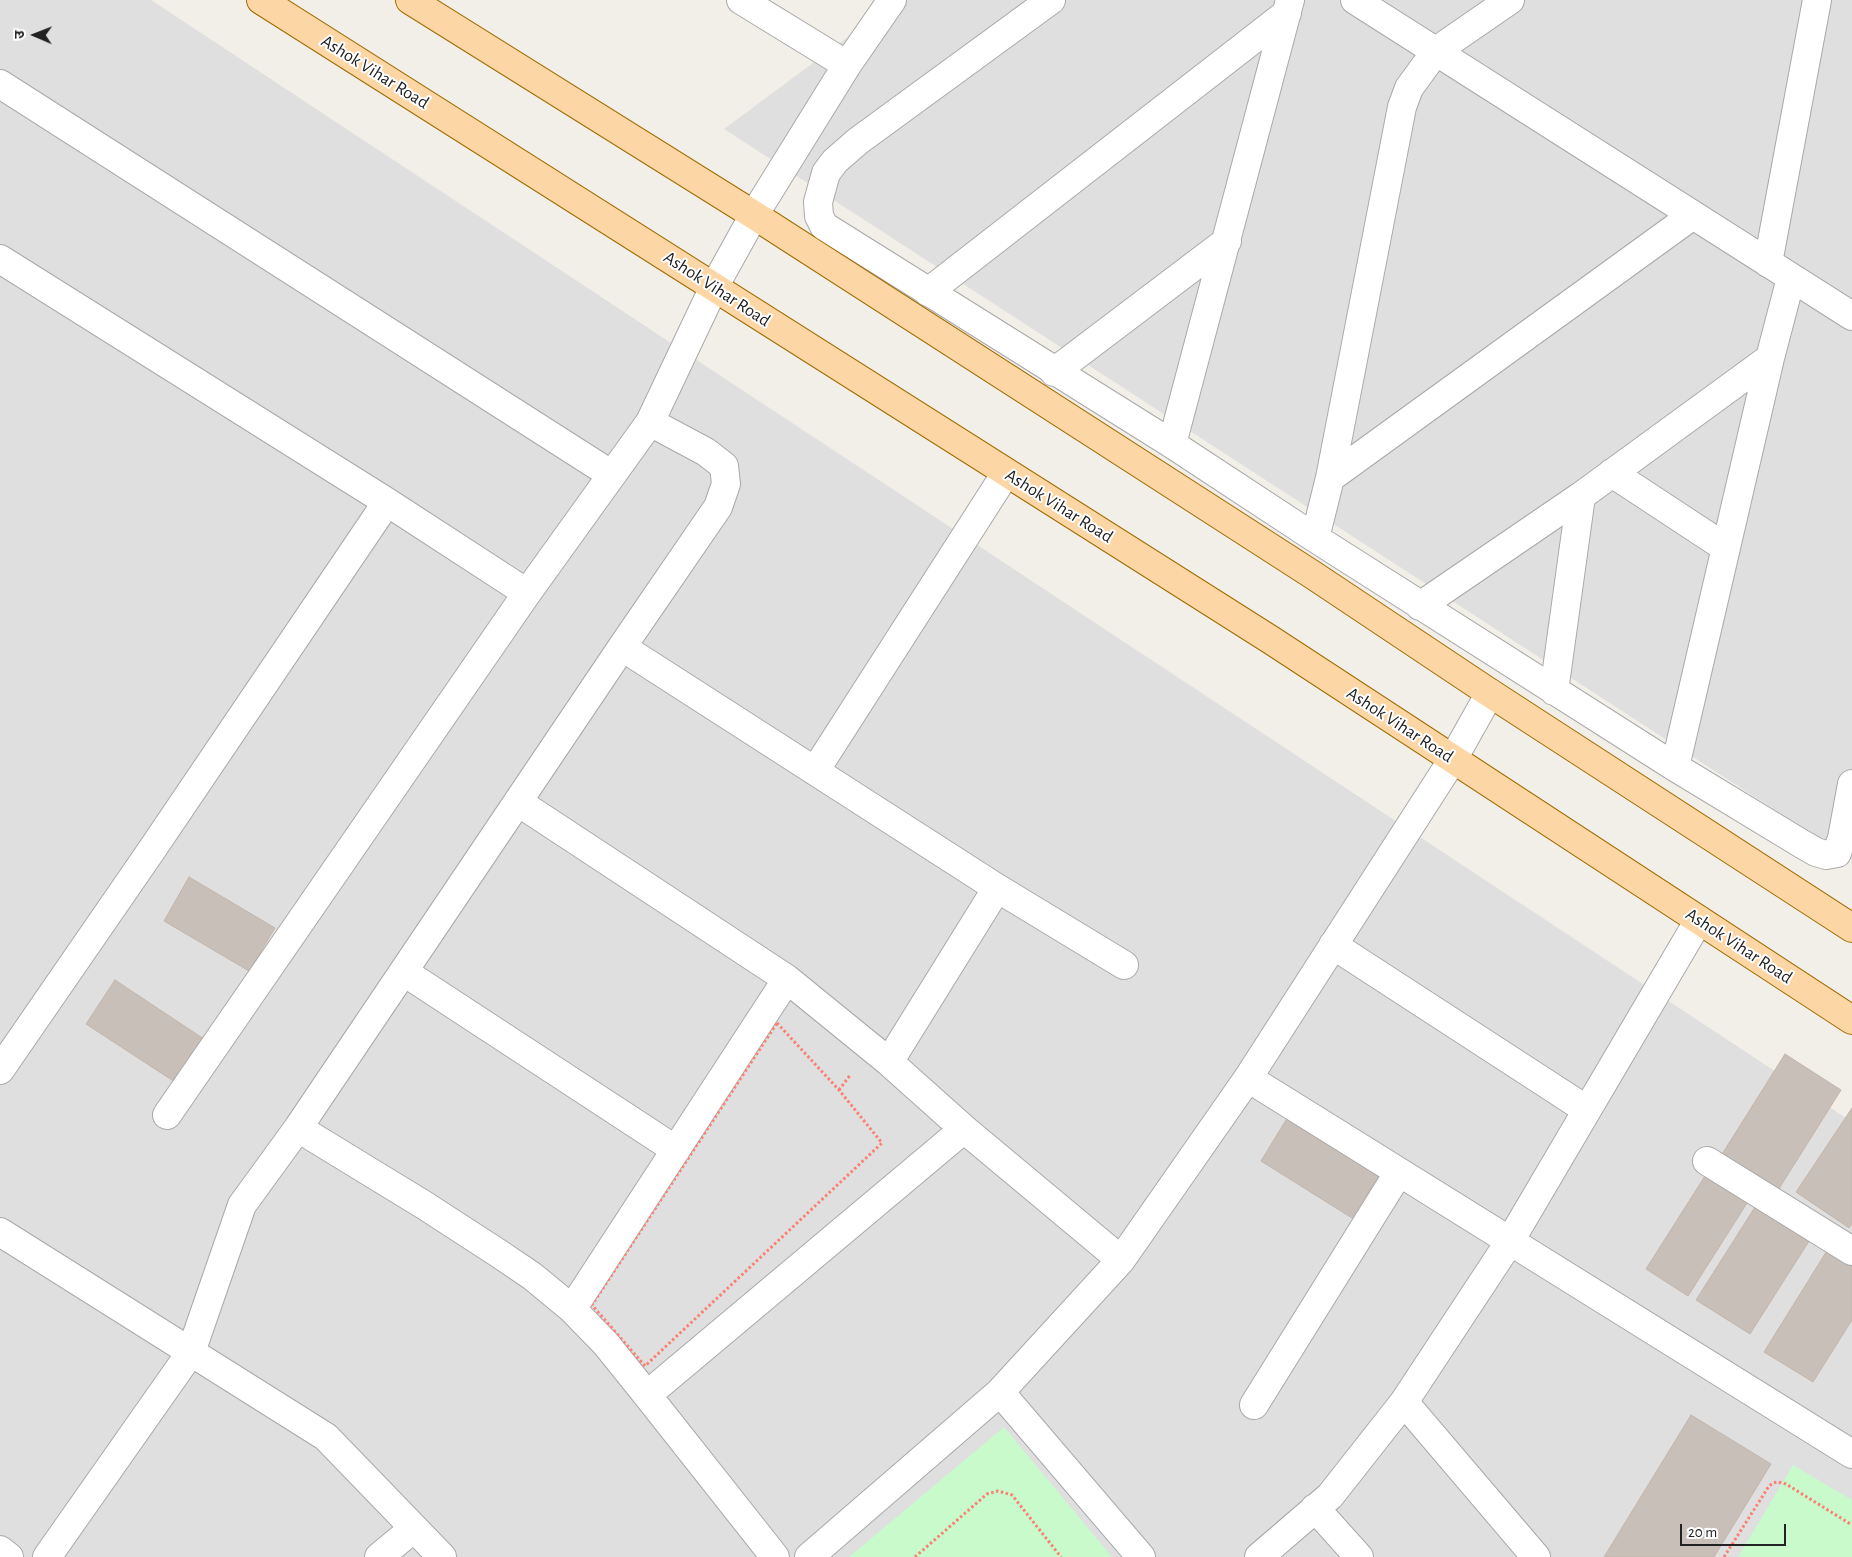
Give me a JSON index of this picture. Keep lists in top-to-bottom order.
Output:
{
  "streets": {
    "main road": ["Ashok Vihar Road"]
  },
  "scale_bar": "20 m",
  "north": "left"
}
